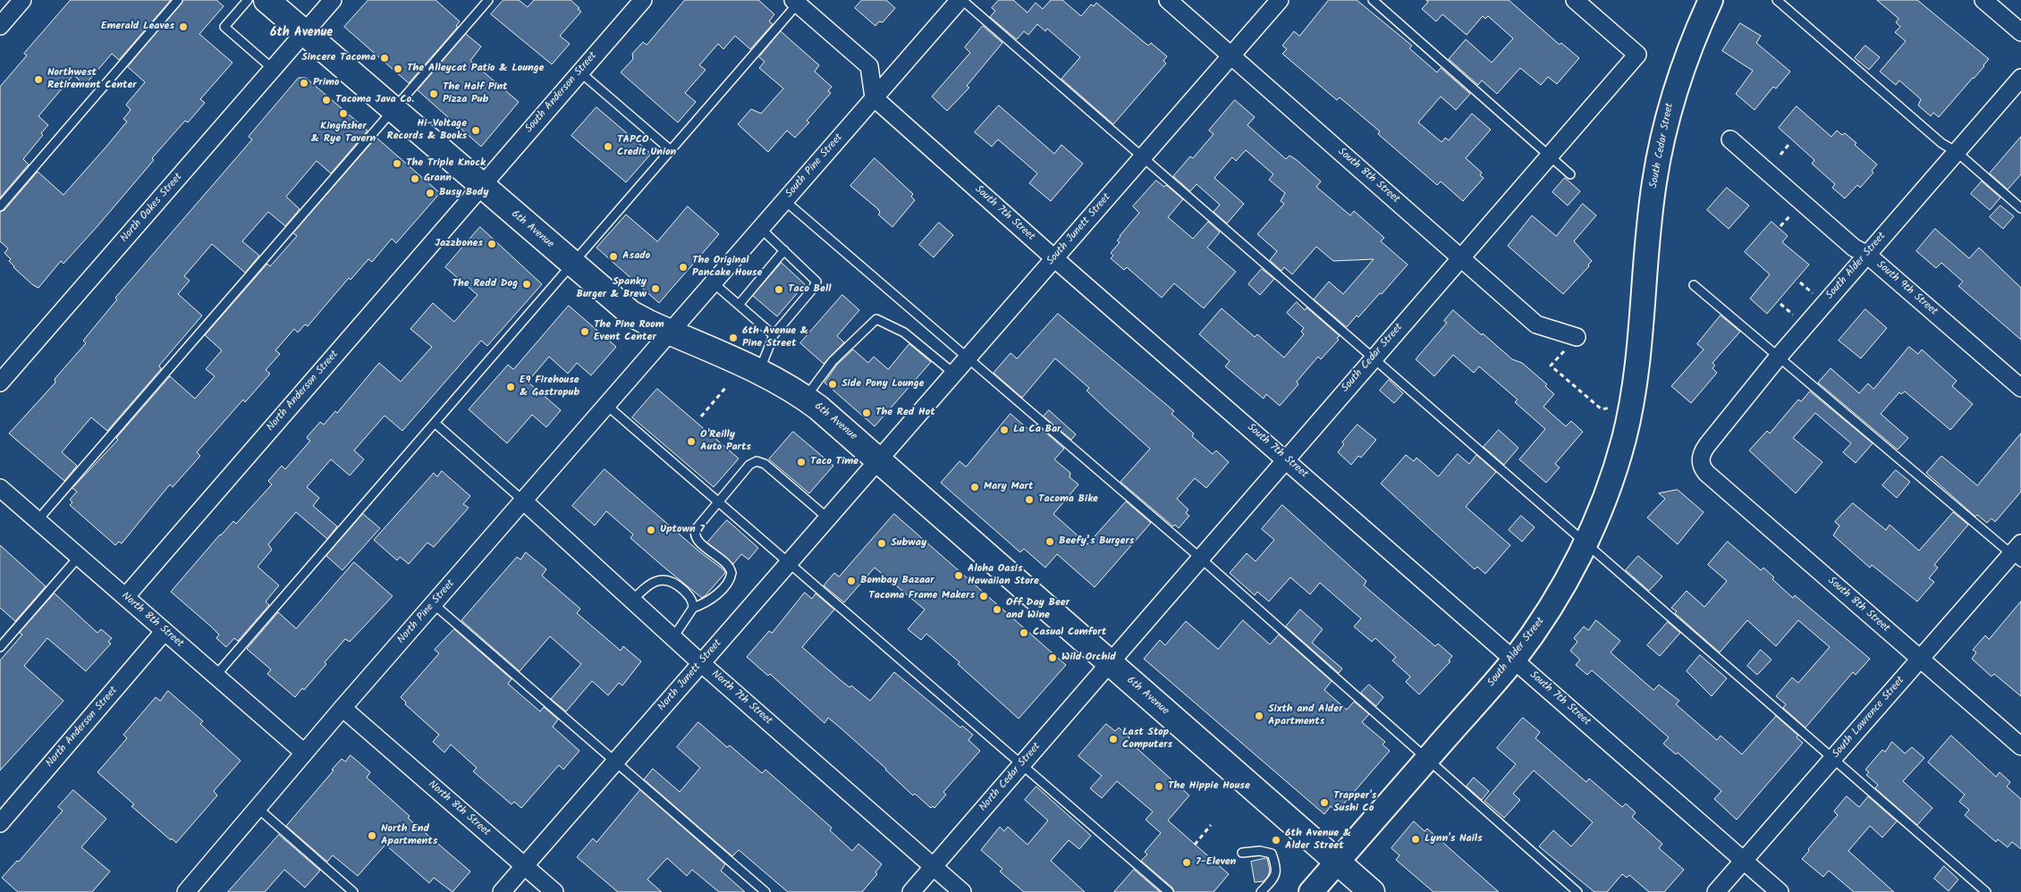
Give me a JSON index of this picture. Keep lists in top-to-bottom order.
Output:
{
  "streets": {
    "main road": ["South Cedar Street", "6th Avenue", "South Alder Street"],
    "street": [
      "South Anderson Street",
      "South Pine Street",
      "South 8th Street",
      "North Oakes Street",
      "South 7th Street",
      "South Junett Street",
      "South 9th Street",
      "North Anderson Street",
      "North Pine Street",
      "North 8th Street",
      "North Junett Street",
      "North 7th Street",
      "South Lawrence Street",
      "North Cedar Street"
    ]
  },
  "crossings": [
    ["South Anderson Street", "6th Avenue"],
    ["South Anderson Street", "North Anderson Street"],
    ["South Cedar Street", "South 8th Street"],
    ["South Cedar Street", "South 7th Street"],
    ["South Cedar Street", "6th Avenue"],
    ["South Cedar Street", "South Alder Street"],
    ["South Cedar Street", "North Cedar Street"],
    ["South Pine Street", "South 7th Street"],
    ["South Pine Street", "6th Avenue"],
    ["South Pine Street", "North Pine Street"],
    ["South 8th Street", "South Junett Street"],
    ["South 8th Street", "South Alder Street"],
    ["South 8th Street", "South Lawrence Street"],
    ["North Oakes Street", "6th Avenue"],
    ["South 7th Street", "South Junett Street"],
    ["South 7th Street", "South Alder Street"],
    ["South 7th Street", "South Lawrence Street"],
    ["6th Avenue", "South Junett Street"],
    ["6th Avenue", "South Alder Street"],
    ["6th Avenue", "North Anderson Street"],
    ["6th Avenue", "North Pine Street"],
    ["6th Avenue", "North Junett Street"],
    ["6th Avenue", "North Cedar Street"],
    ["South Junett Street", "North Junett Street"],
    ["South Alder Street", "South 9th Street"],
    ["North Anderson Street", "North 8th Street"],
    ["North Pine Street", "North 8th Street"],
    ["North Pine Street", "North 7th Street"],
    ["North 8th Street", "North Junett Street"],
    ["North Junett Street", "North 7th Street"],
    ["North 7th Street", "North Cedar Street"]
  ],
  "districts": ["6th Avenue"],
  "places": [
    "Emerald Leaves",
    "Sincere Tacoma",
    "The Alleycat Patio & Lounge",
    "Northwest Retirement Center",
    "Primo",
    "The Half Pint Pizza Pub",
    "Tacoma Java Co.",
    "Kingfisher & Rye Tavern",
    "Hi-Voltage Records & Books",
    "TAPCO Credit Union",
    "The Triple Knock",
    "Grann",
    "Busy Body",
    "Jazzbones",
    "Asado",
    "The Original Pancake House",
    "The Redd Dog",
    "Spanky Burger & Brew",
    "Taco Bell",
    "The Pine Room Event Center",
    "6th Avenue & Pine Street",
    "Side Pony Lounge",
    "E9 Firehouse & Gastropub",
    "The Red Hot",
    "La Ca Bar",
    "O'Reilly Auto Parts",
    "Taco Time",
    "Mary Mart",
    "Tacoma Bike",
    "Uptown 7",
    "Beefy’s Burgers",
    "Subway",
    "Aloha Oasis Hawaiian Store",
    "Bombay Bazaar",
    "Tacoma Frame Makers",
    "Off Day Beer and Wine",
    "Casual Comfort",
    "Wild Orchid",
    "Sixth and Alder Apartments",
    "Last Stop Computers",
    "The Hippie House",
    "Trapper's Sushi Co",
    "North End Apartments",
    "Lynn's Nails",
    "6th Avenue & Alder Street",
    "7-Eleven"
  ]
}
